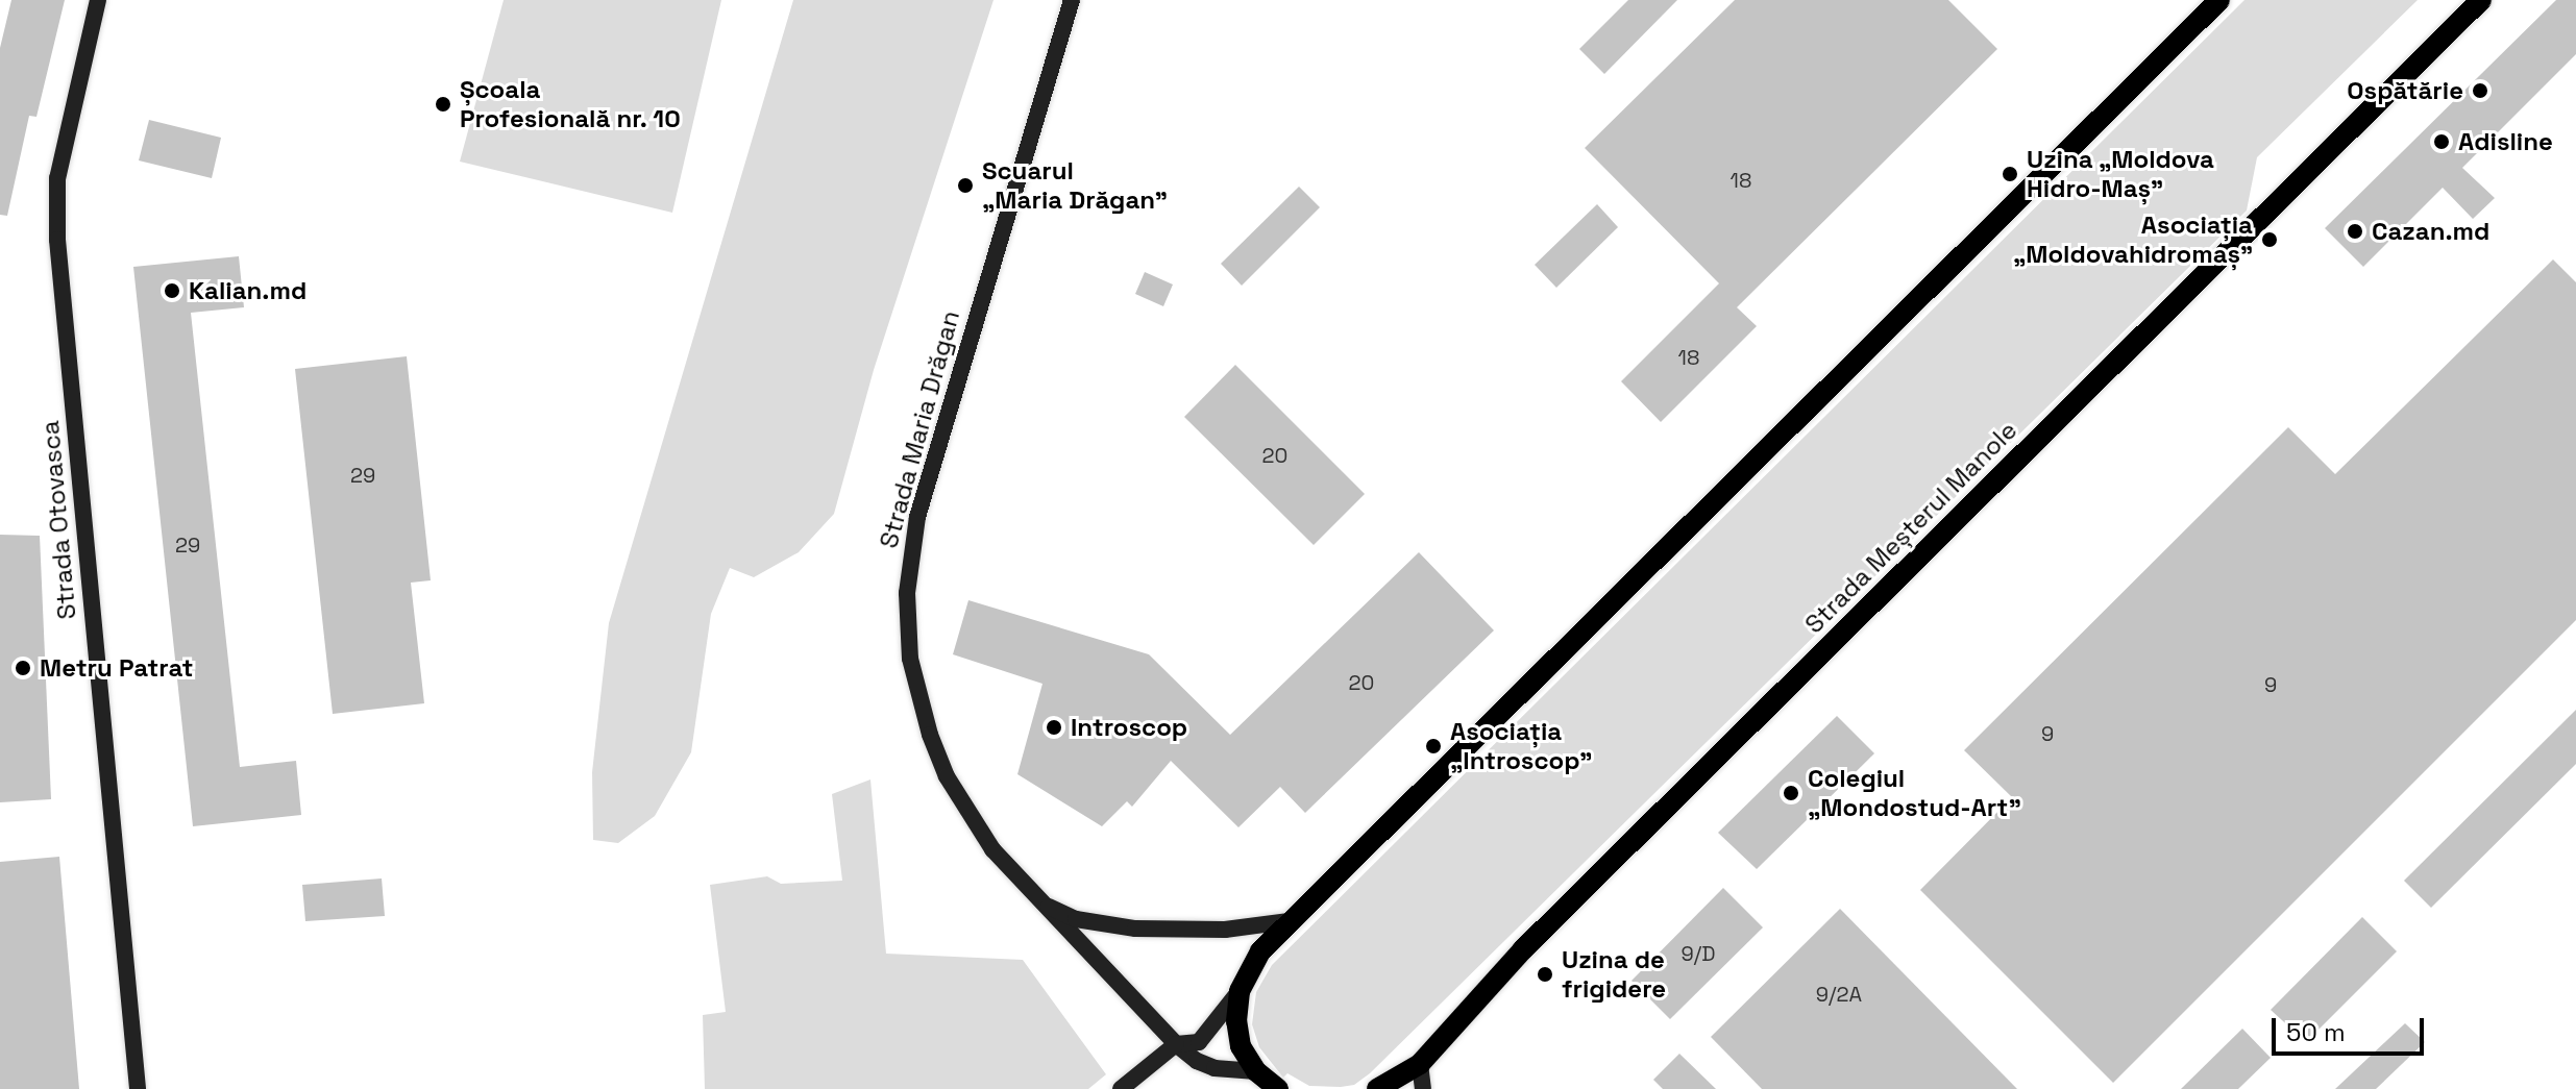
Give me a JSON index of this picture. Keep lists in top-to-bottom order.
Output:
{
  "streets": {
    "main road": ["Strada Maria Drăgan", "Strada Otovasca", "Strada Meșterul Manole"]
  },
  "places": [
    "Ospătărie",
    "Școala Profesională nr. 10",
    "Adisline",
    "Uzina „Moldova Hidro-Maș”",
    "Scuarul „Maria Drăgan”",
    "Cazan.md",
    "Asociația „Moldovahidromaș”",
    "Kalian.md",
    "Metru Patrat",
    "Introscop",
    "Asociația „Introscop”",
    "Colegiul „Mondostud-Art”",
    "Uzina de frigidere"
  ],
  "house_numbers": [
    "18",
    "18",
    "20",
    "29",
    "29",
    "20",
    "9",
    "9",
    "9/D",
    "9/2A"
  ],
  "scale_bar": "50 m"
}
